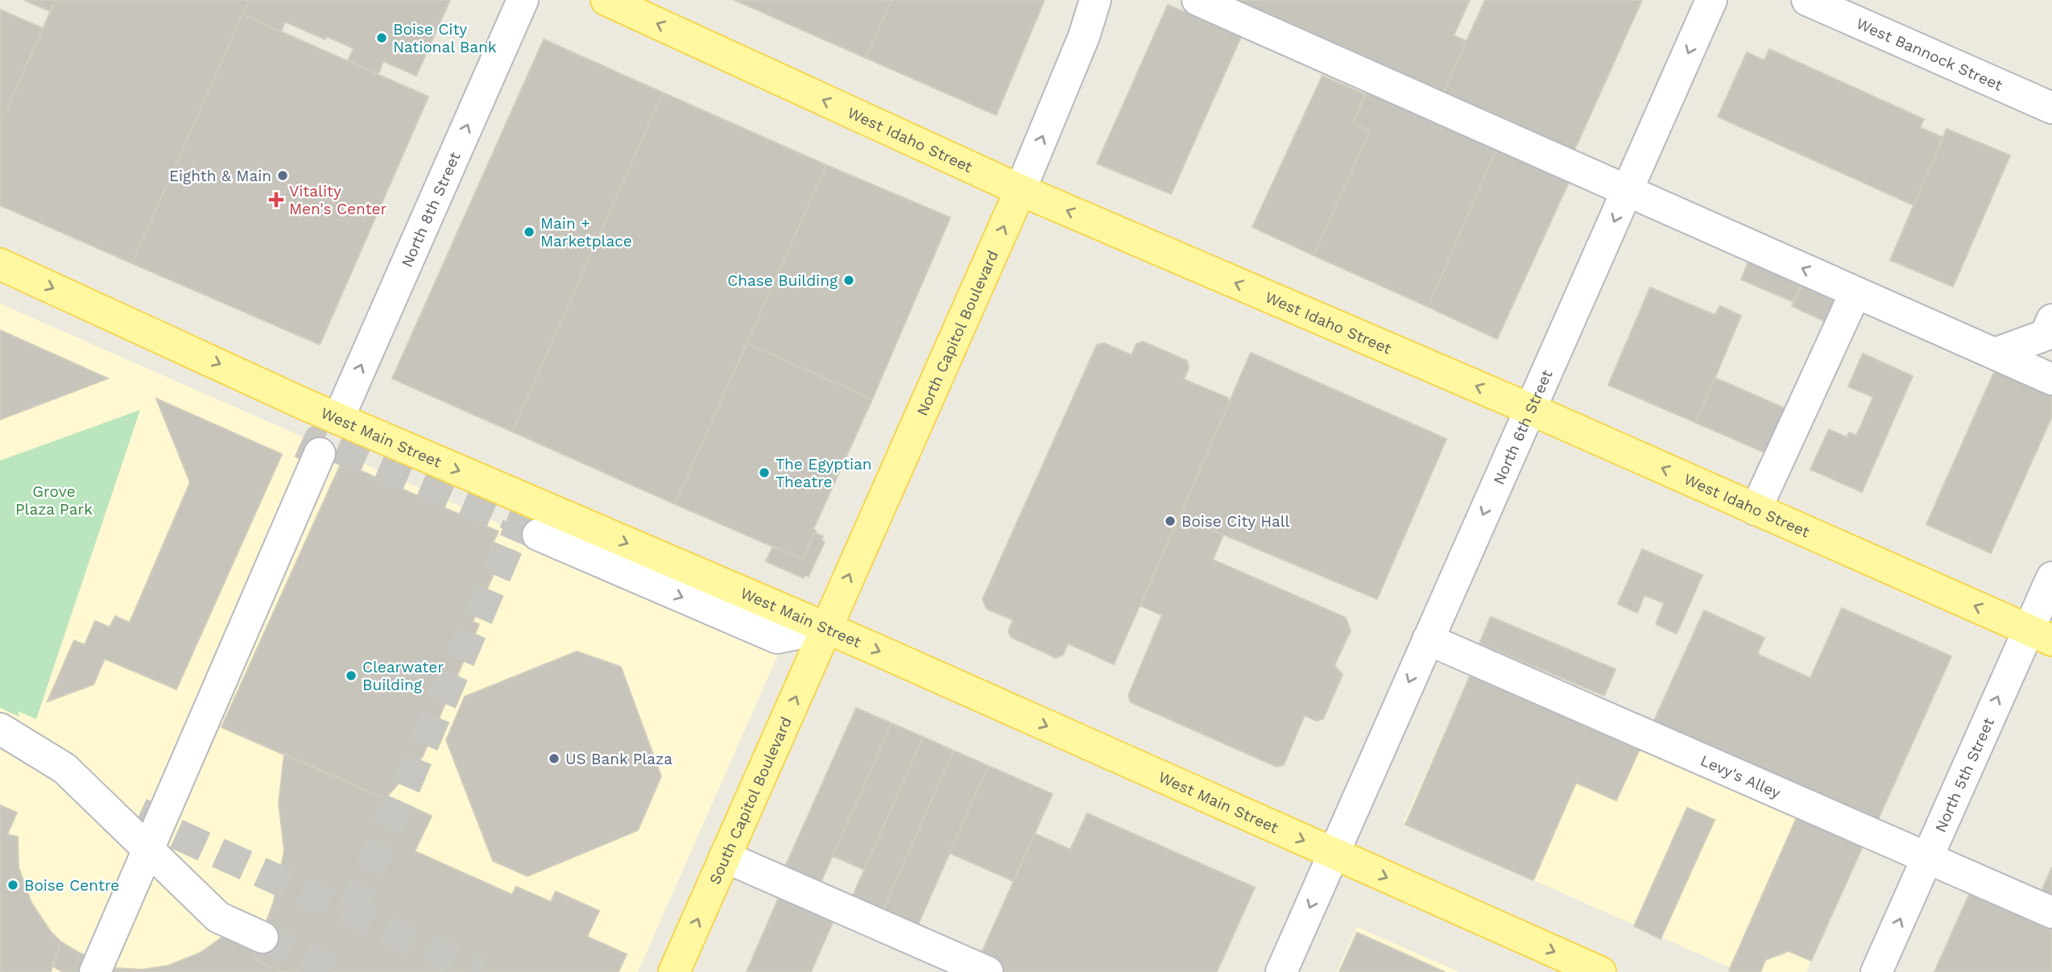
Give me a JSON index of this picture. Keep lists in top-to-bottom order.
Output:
{
  "streets": {
    "main road": [
      "West Idaho Street",
      "North Capitol Boulevard",
      "West Main Street",
      "South Capitol Boulevard"
    ],
    "street": [
      "West Bannock Street",
      "North 8th Street",
      "North 6th Street",
      "Levy's Alley",
      "North 5th Street"
    ]
  },
  "crossings": [
    ["West Idaho Street", "North Capitol Boulevard"],
    ["West Idaho Street", "North 6th Street"],
    ["West Idaho Street", "North 5th Street"],
    ["North 8th Street", "West Main Street"],
    ["North Capitol Boulevard", "West Main Street"],
    ["North Capitol Boulevard", "South Capitol Boulevard"],
    ["North 6th Street", "West Main Street"],
    ["North 6th Street", "Levy's Alley"],
    ["West Main Street", "South Capitol Boulevard"],
    ["Levy's Alley", "North 5th Street"]
  ],
  "one_way": [
    "West Idaho Street",
    "North 8th Street",
    "North Capitol Boulevard",
    "North 6th Street",
    "West Main Street",
    "North 5th Street",
    "South Capitol Boulevard"
  ],
  "parks": ["Grove Plaza Park"],
  "places": {
    "other": [
      "Boise City National Bank",
      "Eighth & Main",
      "Main + Marketplace",
      "Chase Building",
      "The Egyptian Theatre",
      "Boise City Hall",
      "Clearwater Building",
      "US Bank Plaza",
      "Boise Centre"
    ],
    "health": ["Vitality Men's Center"]
  }
}
